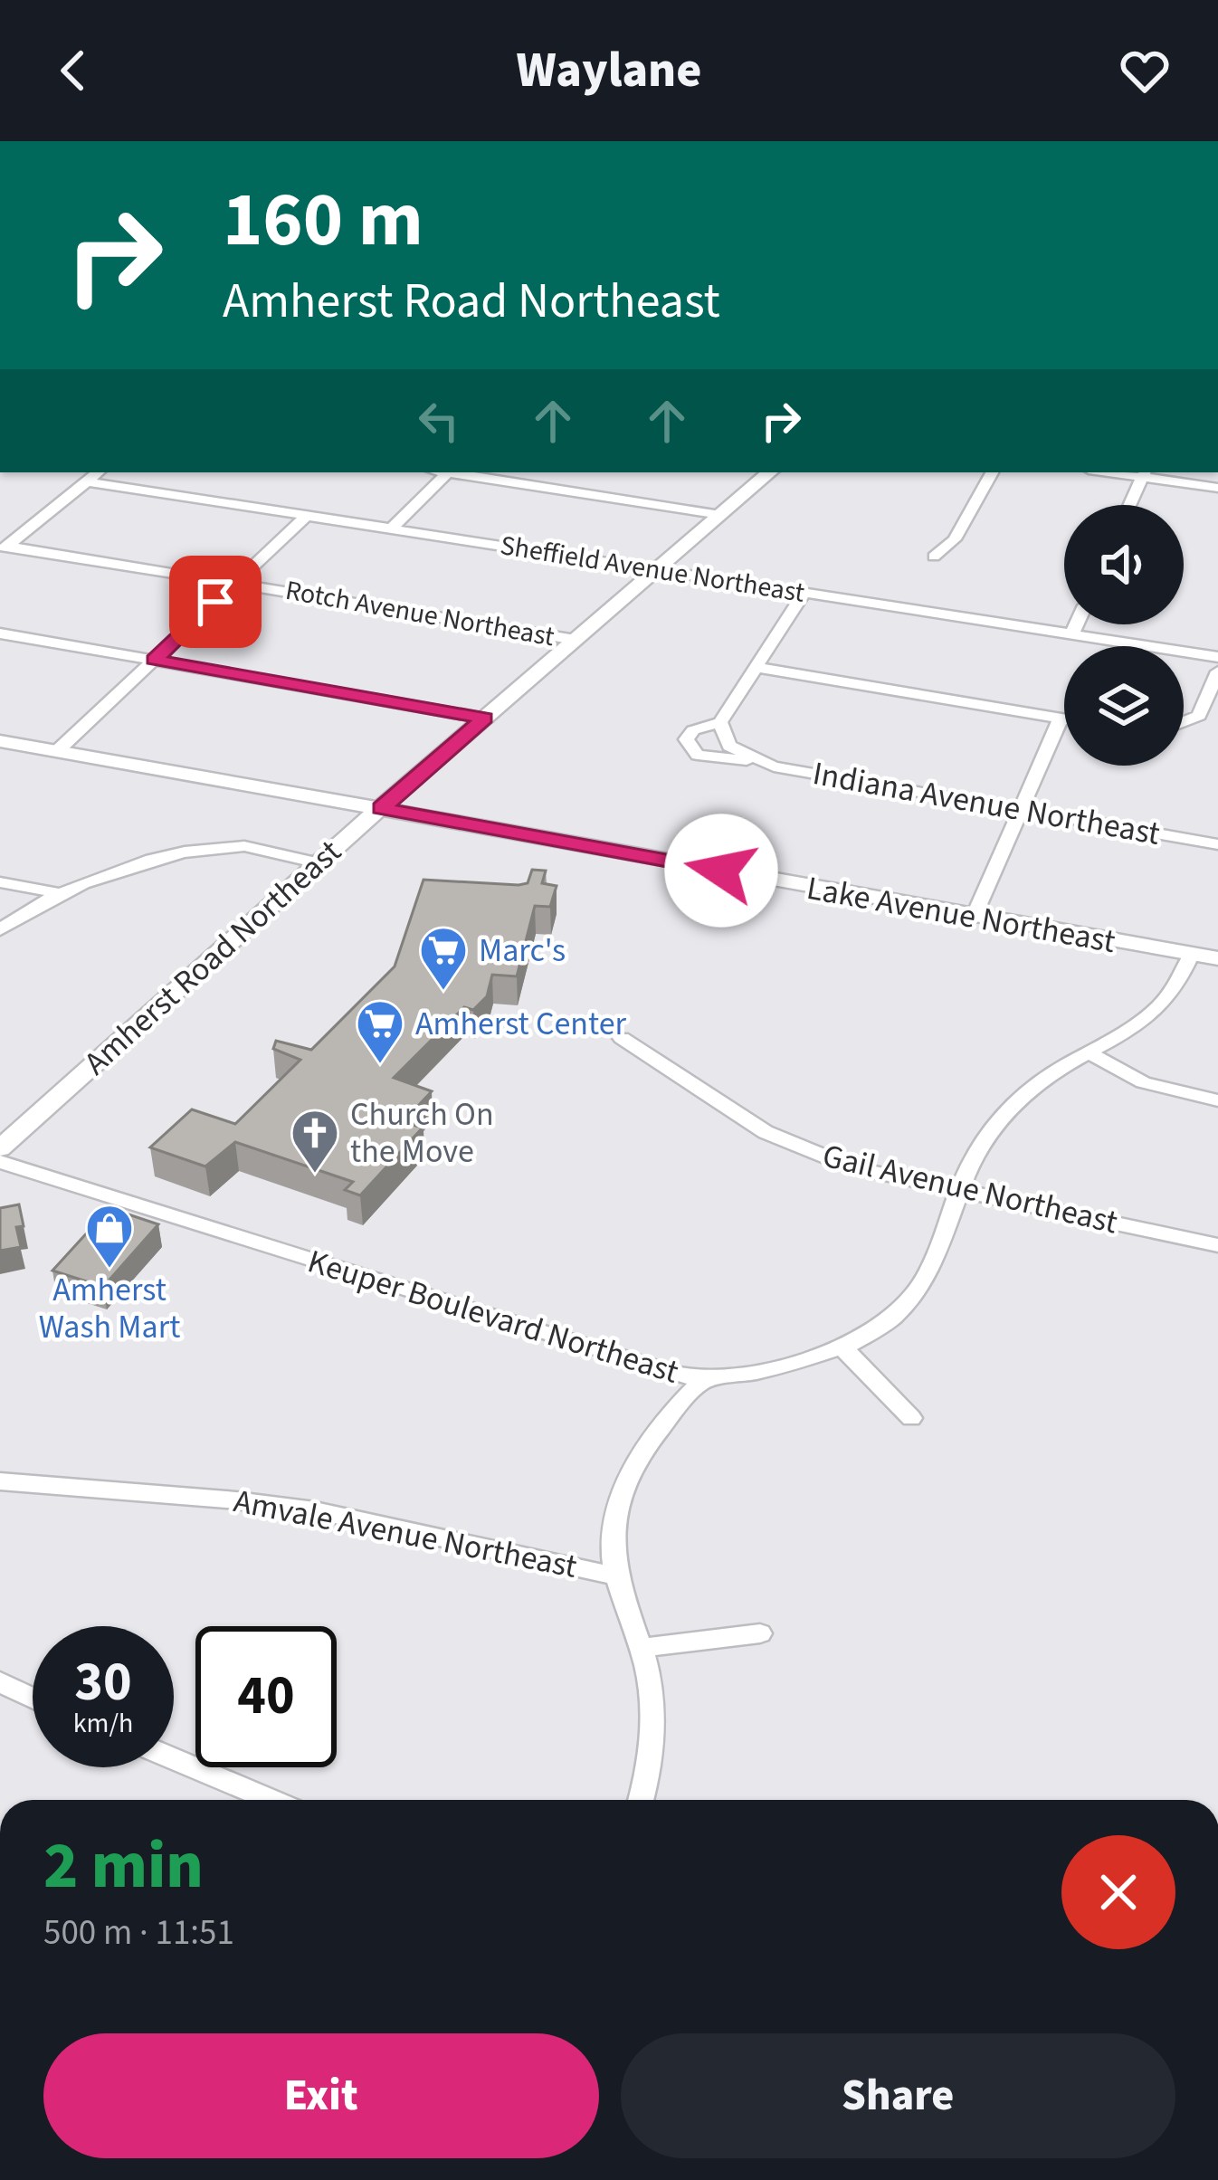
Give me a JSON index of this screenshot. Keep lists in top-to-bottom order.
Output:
{
  "streets": {
    "street": [
      "Sheffield Avenue Northeast",
      "Rotch Avenue Northeast",
      "Indiana Avenue Northeast",
      "Lake Avenue Northeast",
      "Amherst Road Northeast",
      "Gail Avenue Northeast",
      "Keuper Boulevard Northeast",
      "Amvale Avenue Northeast"
    ]
  },
  "crossings": [
    ["Sheffield Avenue Northeast", "Amherst Road Northeast"],
    ["Rotch Avenue Northeast", "Amherst Road Northeast"],
    ["Lake Avenue Northeast", "Amherst Road Northeast"],
    ["Lake Avenue Northeast", "Keuper Boulevard Northeast"],
    ["Gail Avenue Northeast", "Keuper Boulevard Northeast"]
  ],
  "places": {
    "supermarket": ["Marc's", "Amherst Center"],
    "church": ["Church On the Move"],
    "shop": ["Amherst Wash Mart"]
  },
  "page": {
    "header": "Waylane",
    "turn": ["160 m", "Amherst Road Northeast"],
    "speed": "30 km/h",
    "limit": "40",
    "heading": ["2 min", "500 m · 11:51"],
    "buttons": ["Exit", "Share"]
  }
}
